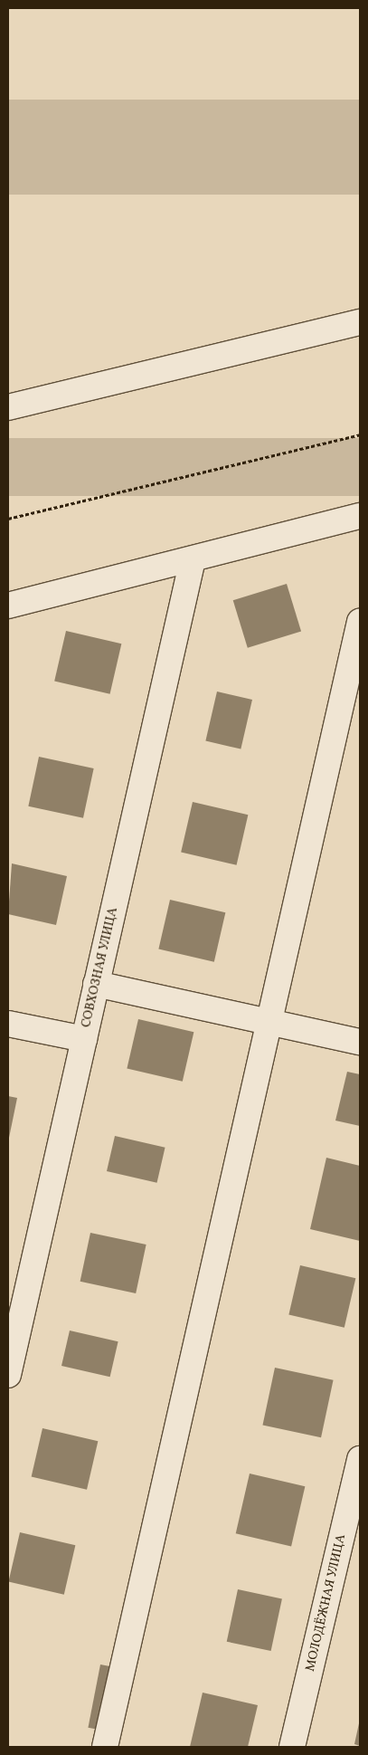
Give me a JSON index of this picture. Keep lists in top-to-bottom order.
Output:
{
  "streets": {
    "street": ["СОВХОЗНАЯ УЛИЦА", "МОЛОДЁЖНАЯ УЛИЦА"]
  }
}
